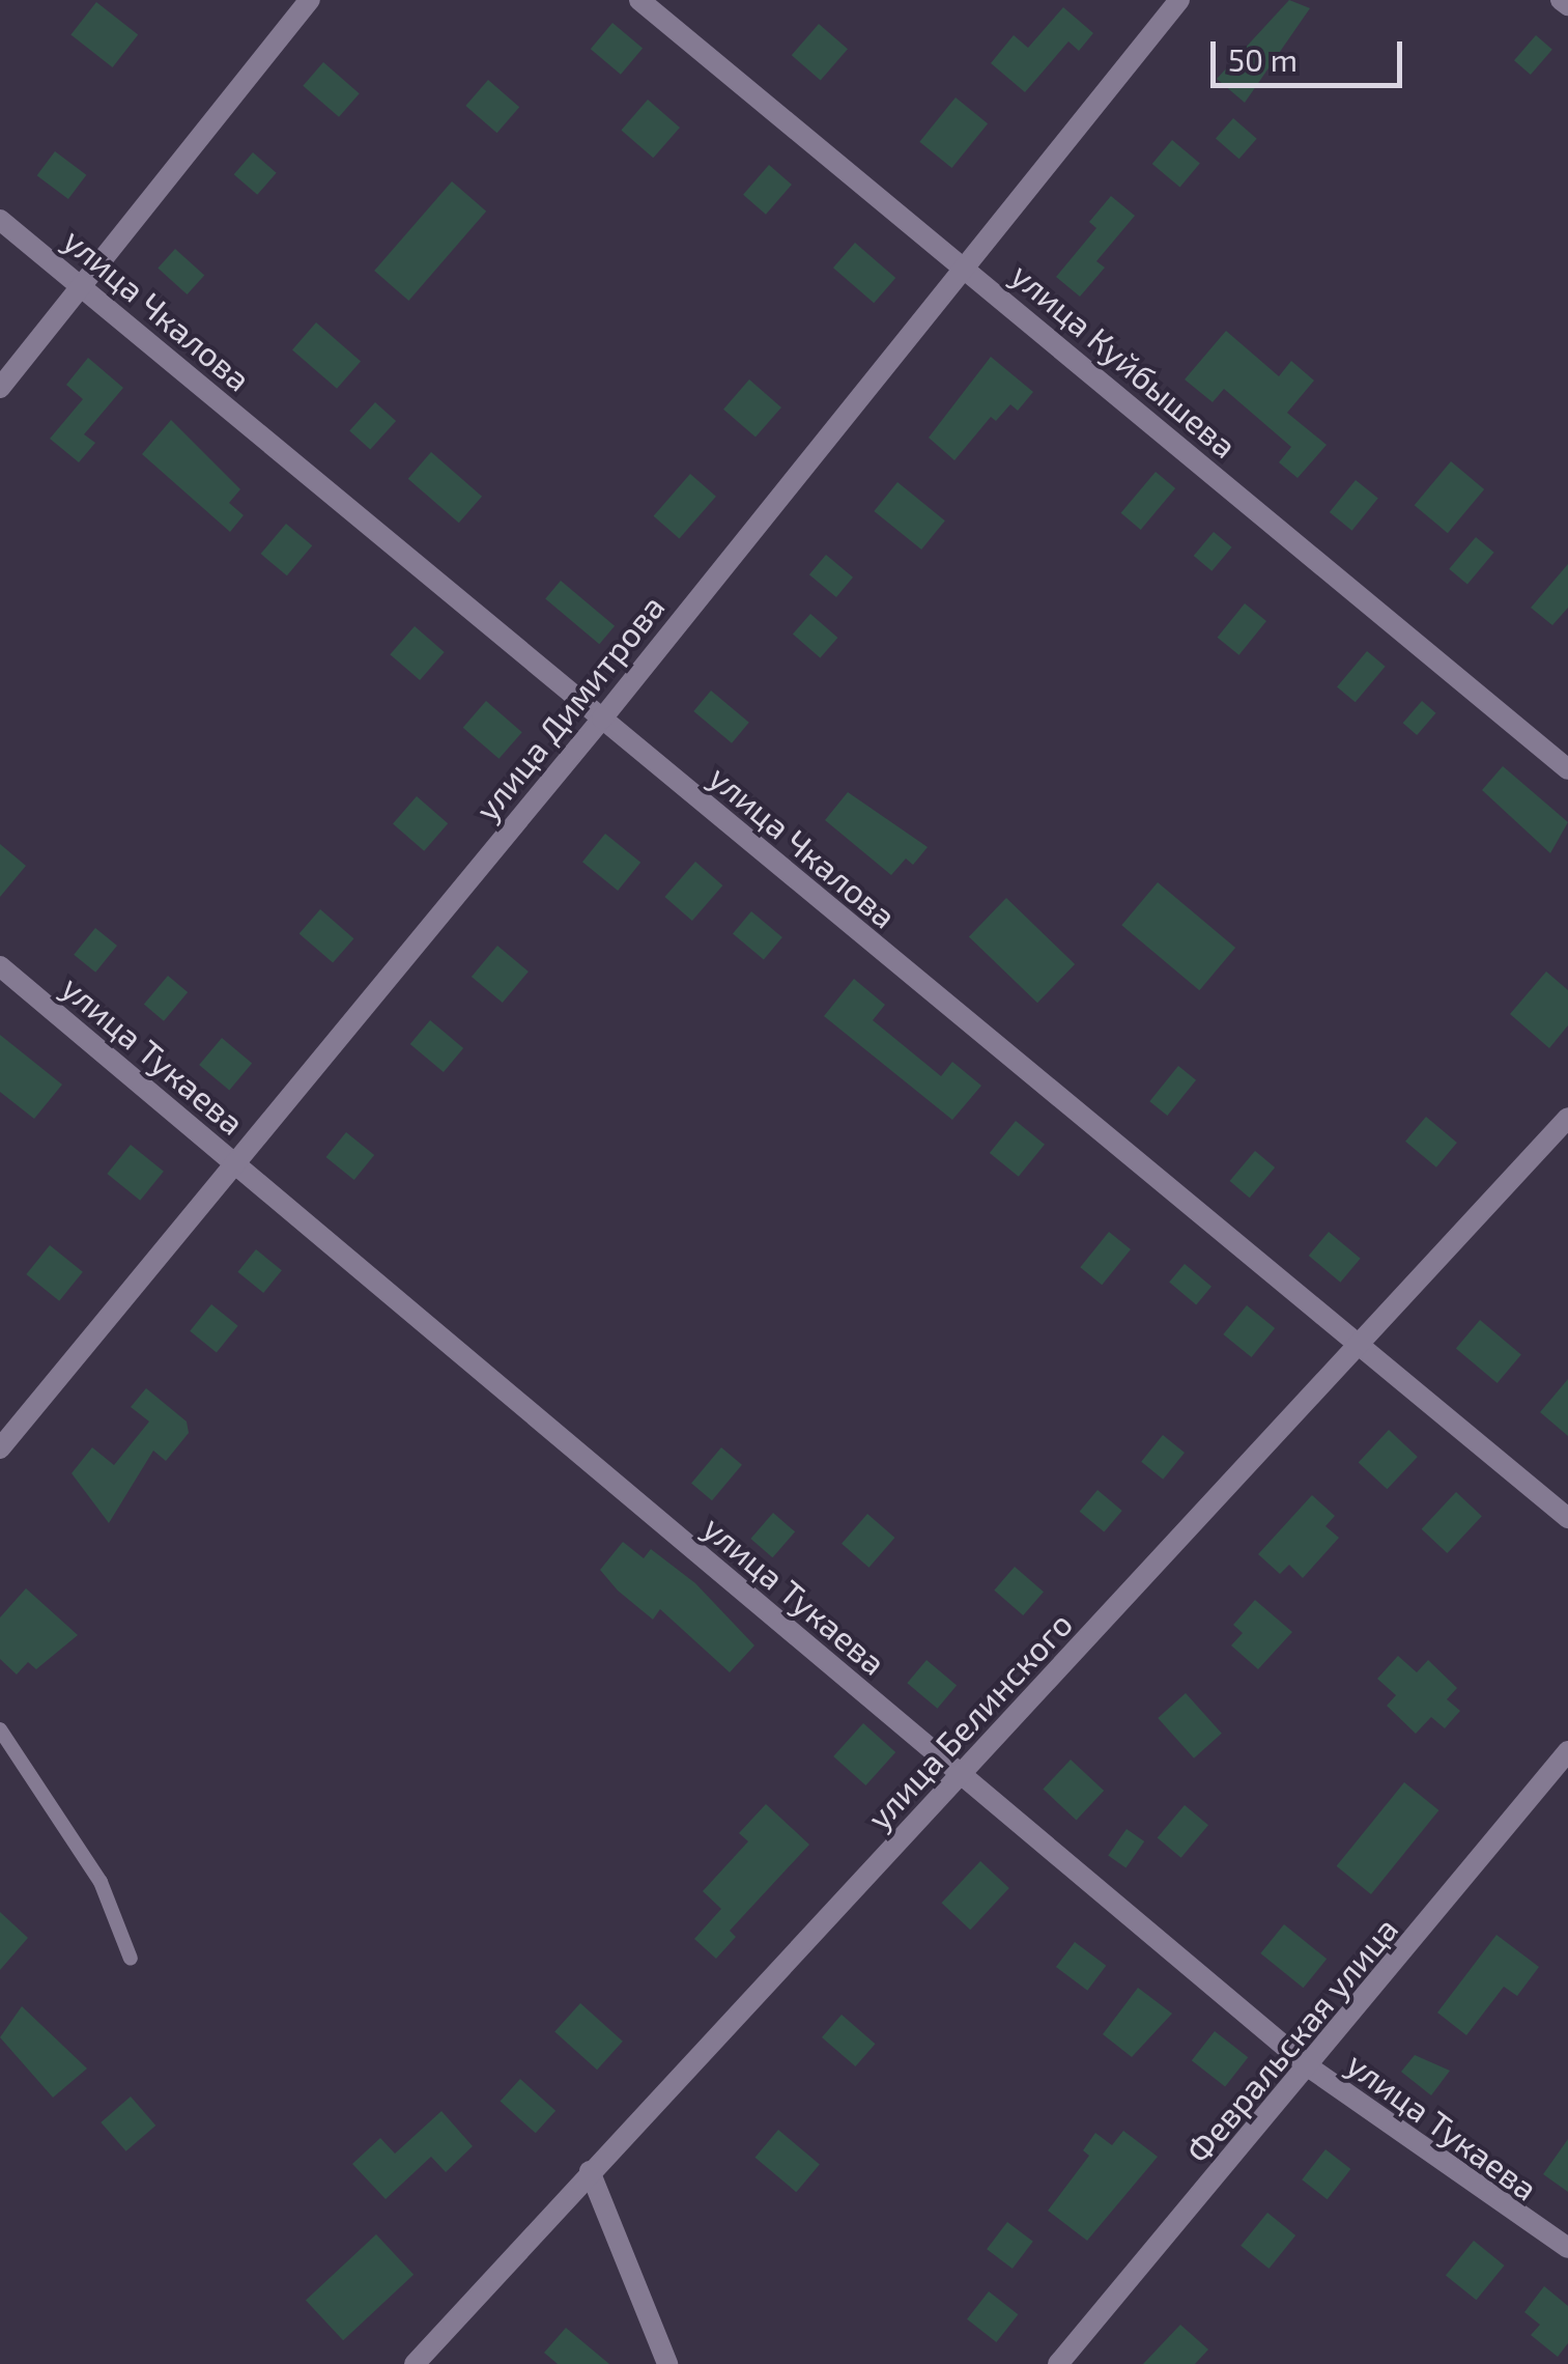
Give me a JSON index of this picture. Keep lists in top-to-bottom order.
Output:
{
  "streets": {
    "street": [
      "улица Чкалова",
      "улица Куйбышева",
      "улица Димитрова",
      "улица Тукаева",
      "улица Белинского",
      "Февральская улица"
    ]
  },
  "crossings": [
    ["улица Чкалова", "улица Димитрова"],
    ["улица Чкалова", "улица Белинского"],
    ["улица Куйбышева", "улица Димитрова"],
    ["улица Димитрова", "улица Тукаева"],
    ["улица Тукаева", "улица Белинского"],
    ["улица Тукаева", "Февральская улица"]
  ],
  "scale_bar": "50 m"
}
